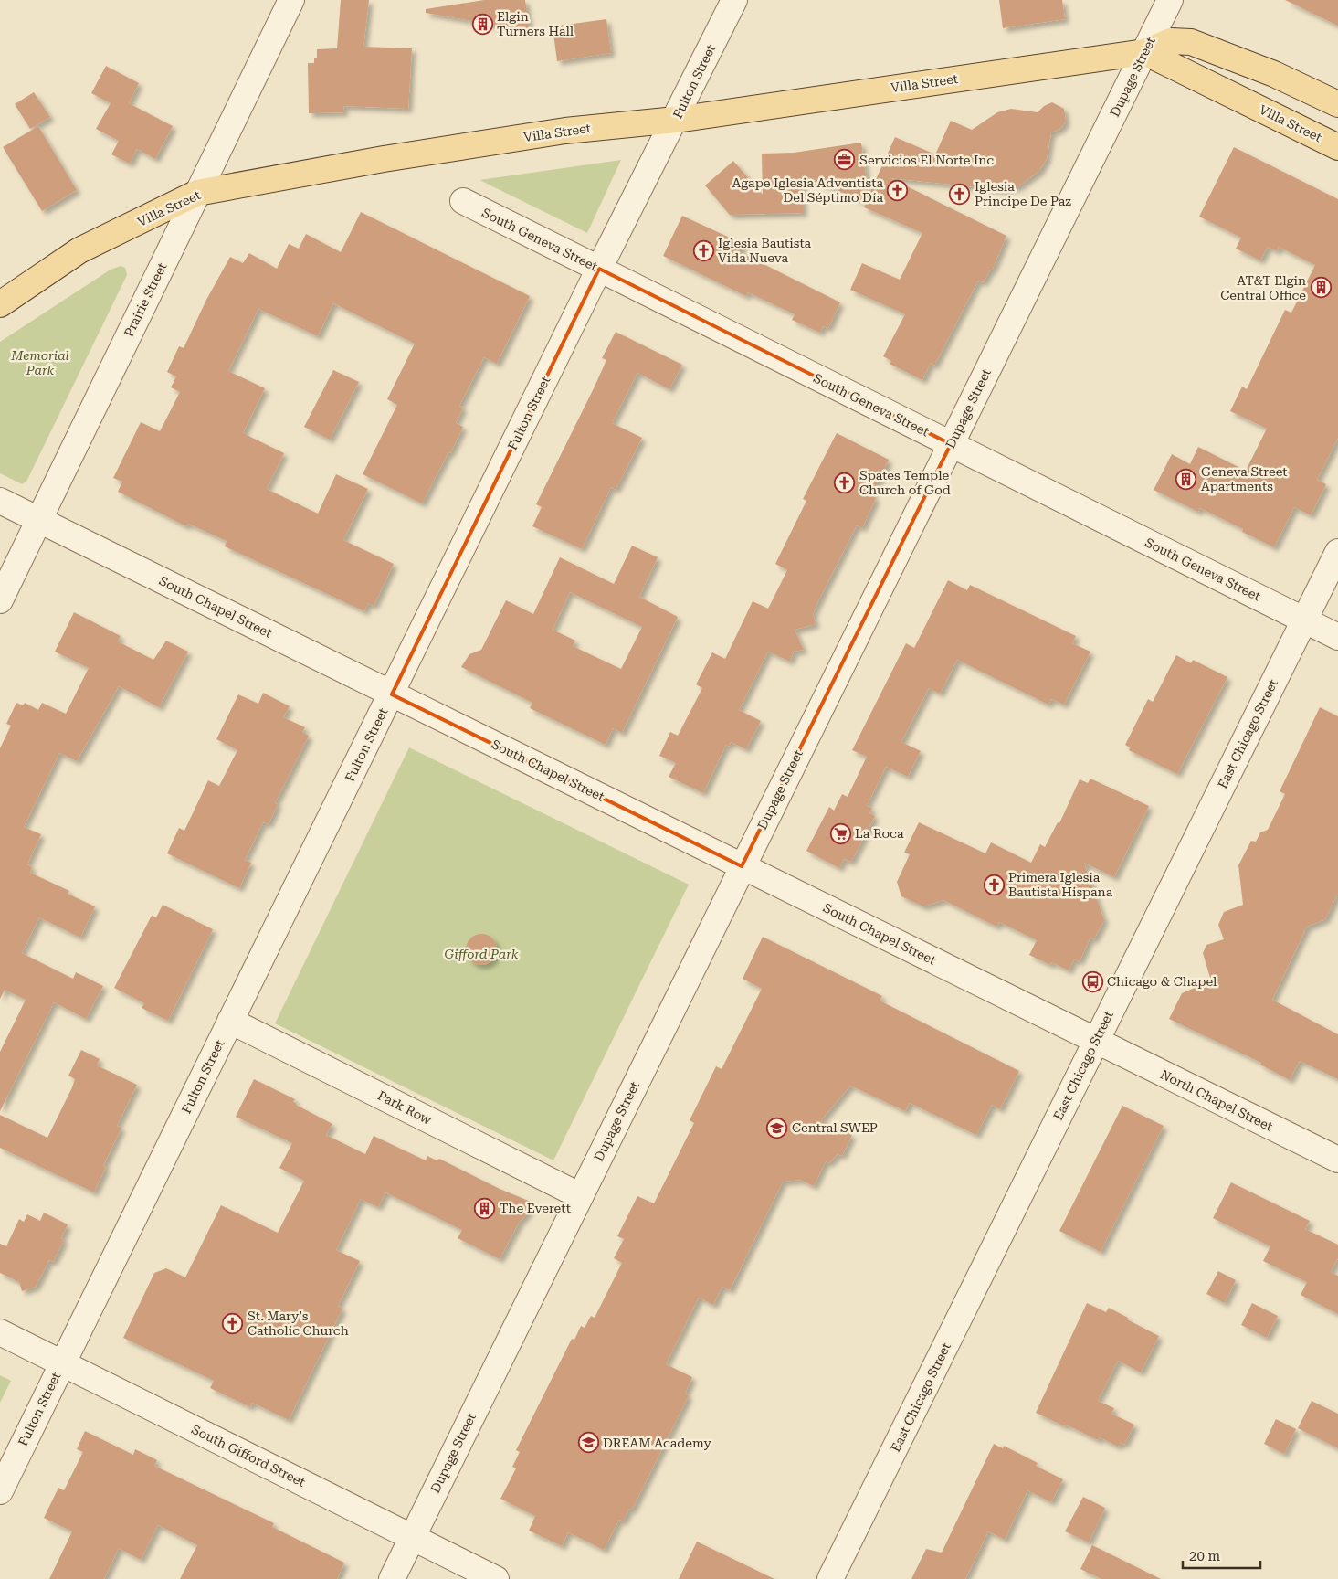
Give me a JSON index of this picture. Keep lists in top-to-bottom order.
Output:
{
  "streets": {
    "main road": ["Villa Street"],
    "street": [
      "Dupage Street",
      "Fulton Street",
      "South Geneva Street",
      "Prairie Street",
      "South Chapel Street",
      "East Chicago Street",
      "North Chapel Street",
      "Park Row",
      "South Gifford Street"
    ]
  },
  "crossings": [
    ["Dupage Street", "Villa Street"],
    ["Dupage Street", "South Geneva Street"],
    ["Dupage Street", "South Chapel Street"],
    ["Dupage Street", "Park Row"],
    ["Dupage Street", "South Gifford Street"],
    ["Fulton Street", "Villa Street"],
    ["Fulton Street", "South Geneva Street"],
    ["Fulton Street", "South Chapel Street"],
    ["Fulton Street", "Park Row"],
    ["Fulton Street", "South Gifford Street"],
    ["Villa Street", "Prairie Street"],
    ["South Geneva Street", "East Chicago Street"],
    ["Prairie Street", "South Chapel Street"],
    ["South Chapel Street", "East Chicago Street"],
    ["South Chapel Street", "North Chapel Street"],
    ["East Chicago Street", "North Chapel Street"]
  ],
  "parks": ["Memorial Park", "Gifford Park"],
  "places": {
    "building": [
      "Elgin Turners Hall",
      "AT&T Elgin Central Office",
      "Geneva Street Apartments",
      "The Everett"
    ],
    "office": ["Servicios El Norte Inc"],
    "church": [
      "Agape Iglesia Adventista Del Séptimo Día",
      "Iglesia Principe De Paz",
      "Iglesia Bautista Vida Nueva",
      "Spates Temple Church of God",
      "Primera Iglesia Bautista Hispana",
      "St. Mary's Catholic Church"
    ],
    "supermarket": ["La Roca"],
    "bus stop": ["Chicago & Chapel"],
    "school or university": ["Central SWEP", "DREAM Academy"]
  },
  "scale_bar": "20 m"
}
